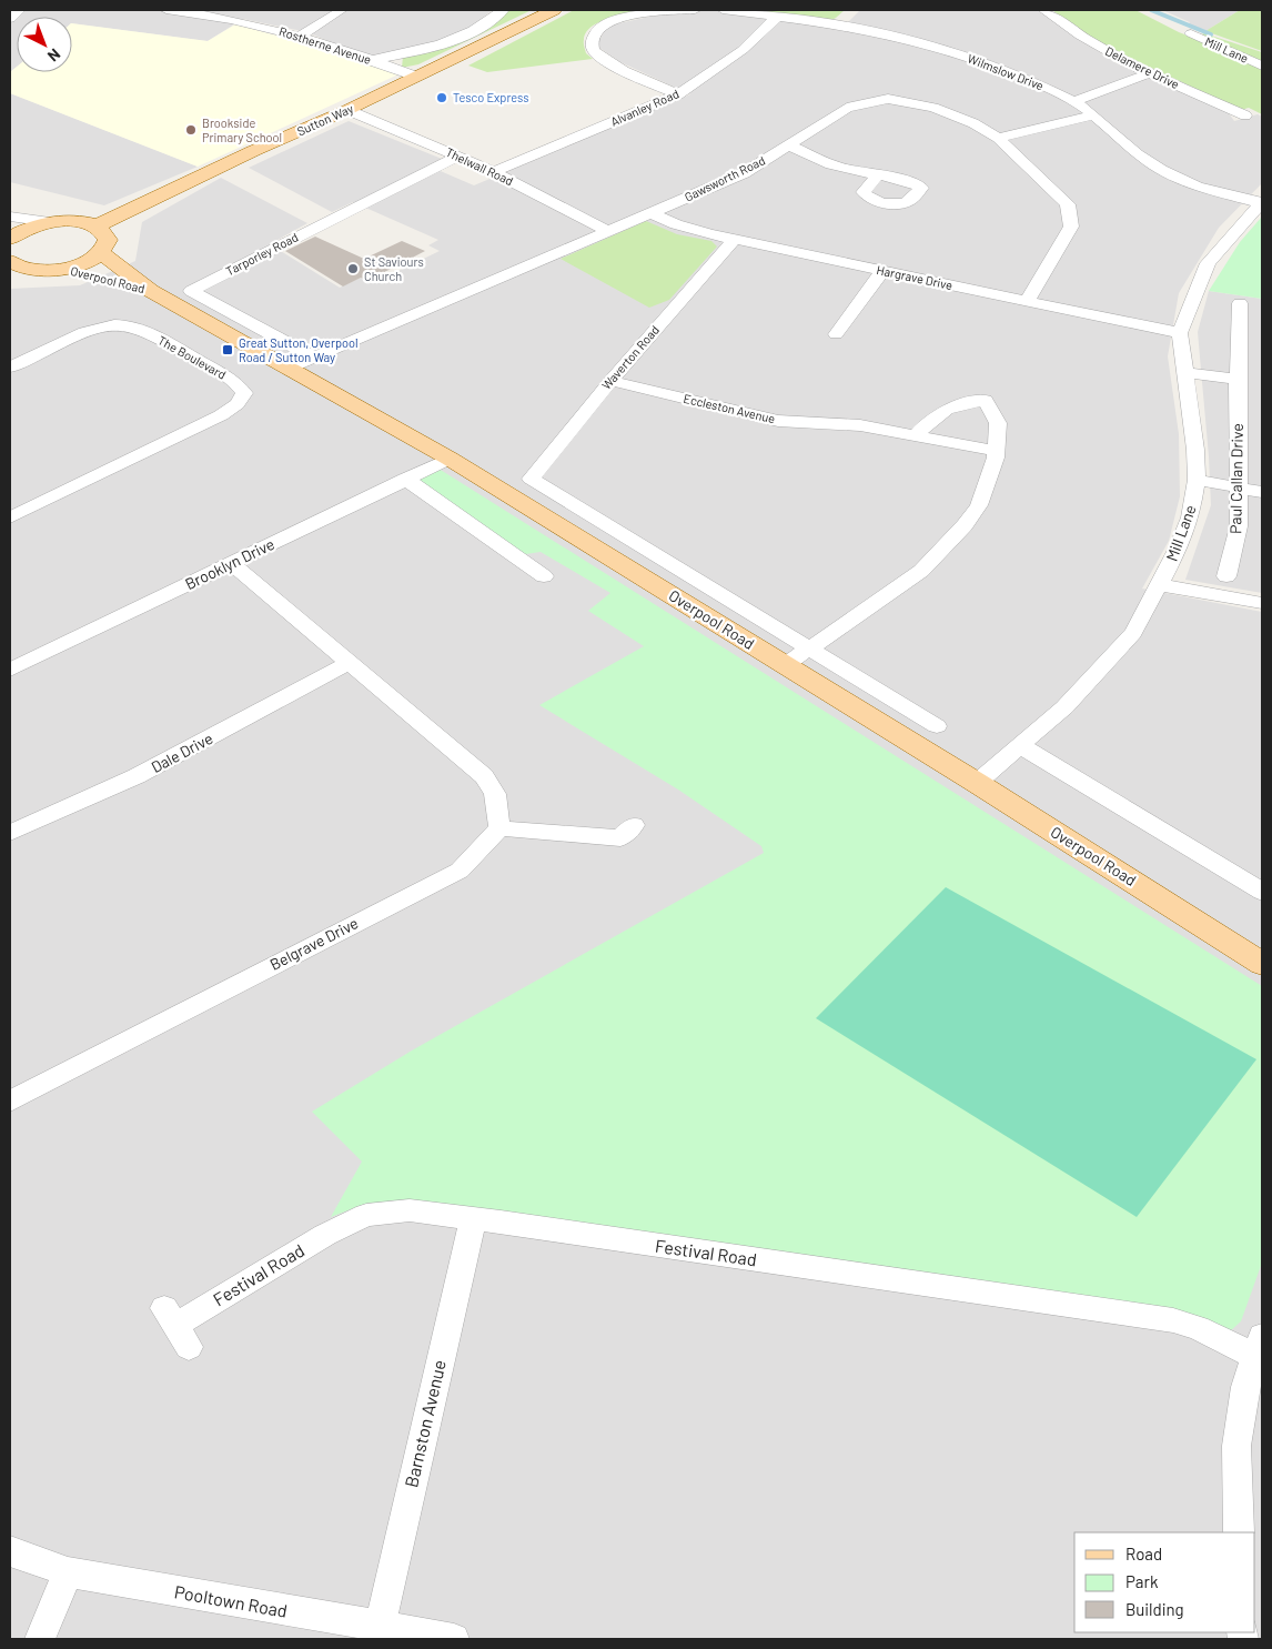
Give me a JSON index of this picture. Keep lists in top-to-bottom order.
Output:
{
  "streets": {
    "main road": ["Sutton Way", "Overpool Road"],
    "street": [
      "Rostherne Avenue",
      "Mill Lane",
      "Delamere Drive",
      "Wilmslow Drive",
      "Alvanley Road",
      "Thelwall Road",
      "Gawsworth Road",
      "Tarporley Road",
      "Hargrave Drive",
      "The Boulevard",
      "Waverton Road",
      "Eccleston Avenue",
      "Paul Callan Drive",
      "Brooklyn Drive",
      "Dale Drive",
      "Belgrave Drive",
      "Festival Road",
      "Barnston Avenue",
      "Pooltown Road"
    ]
  },
  "crossings": [
    ["Rostherne Avenue", "Sutton Way"],
    ["Mill Lane", "Wilmslow Drive"],
    ["Mill Lane", "Hargrave Drive"],
    ["Mill Lane", "Overpool Road"],
    ["Wilmslow Drive", "Alvanley Road"],
    ["Alvanley Road", "Thelwall Road"],
    ["Sutton Way", "Thelwall Road"],
    ["Thelwall Road", "Gawsworth Road"],
    ["Thelwall Road", "Tarporley Road"],
    ["Gawsworth Road", "Tarporley Road"],
    ["Gawsworth Road", "Hargrave Drive"],
    ["Gawsworth Road", "Overpool Road"],
    ["Hargrave Drive", "Waverton Road"],
    ["Overpool Road", "Waverton Road"],
    ["Overpool Road", "Brooklyn Drive"],
    ["Waverton Road", "Eccleston Avenue"],
    ["Festival Road", "Barnston Avenue"],
    ["Barnston Avenue", "Pooltown Road"]
  ],
  "places": {
    "other": ["Tesco Express", "Brookside Primary School", "St Saviours Church"],
    "transit": ["Great Sutton, Overpool Road / Sutton Way"]
  },
  "legend": ["Road", "Park", "Building"],
  "north": "bottom right"
}
